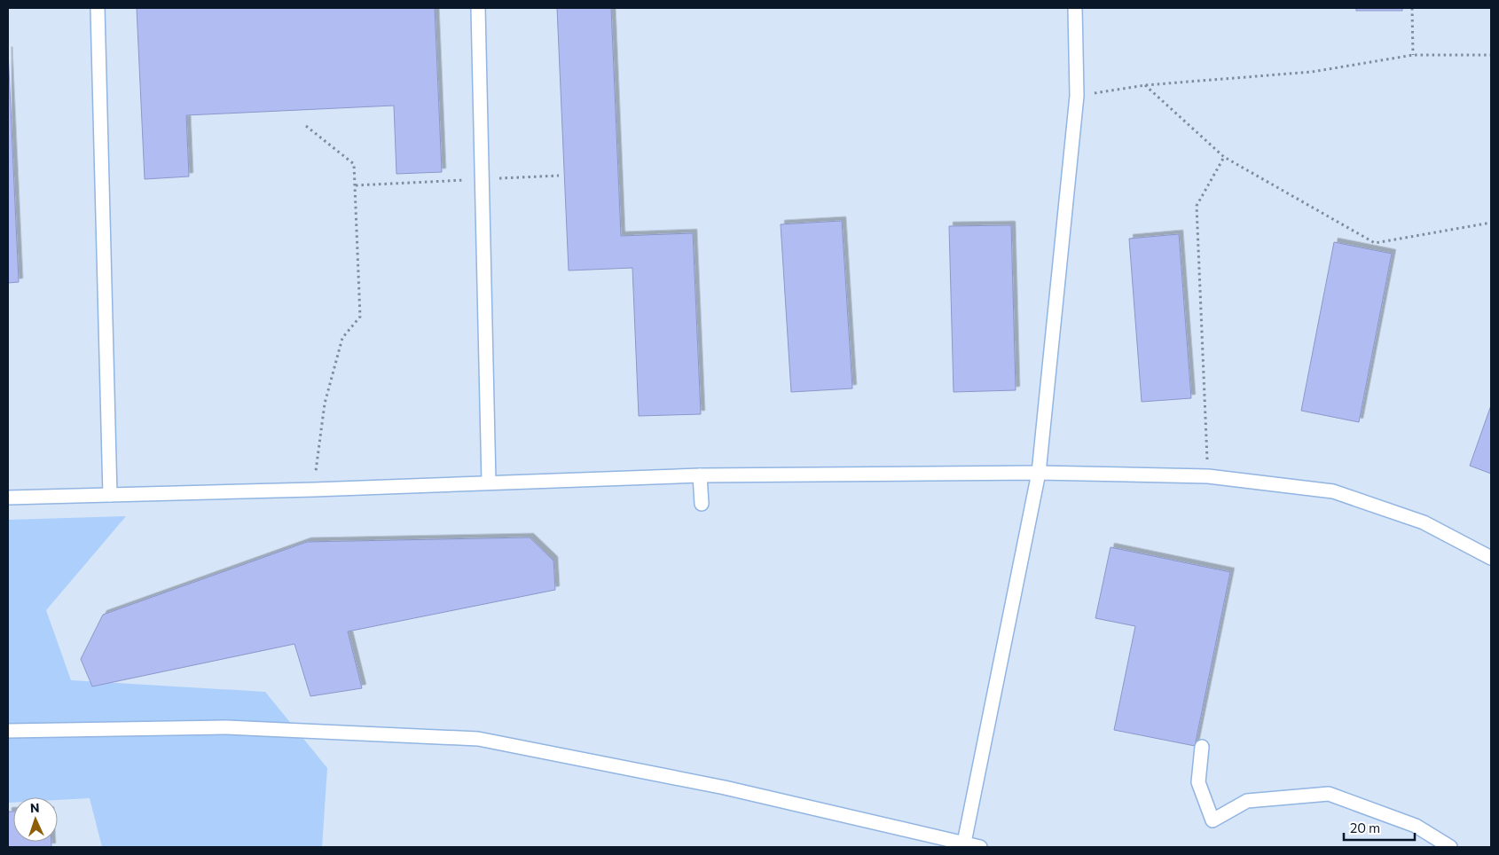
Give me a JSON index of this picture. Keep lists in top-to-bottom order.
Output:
{
  "scale_bar": "20 m",
  "north": "top"
}
